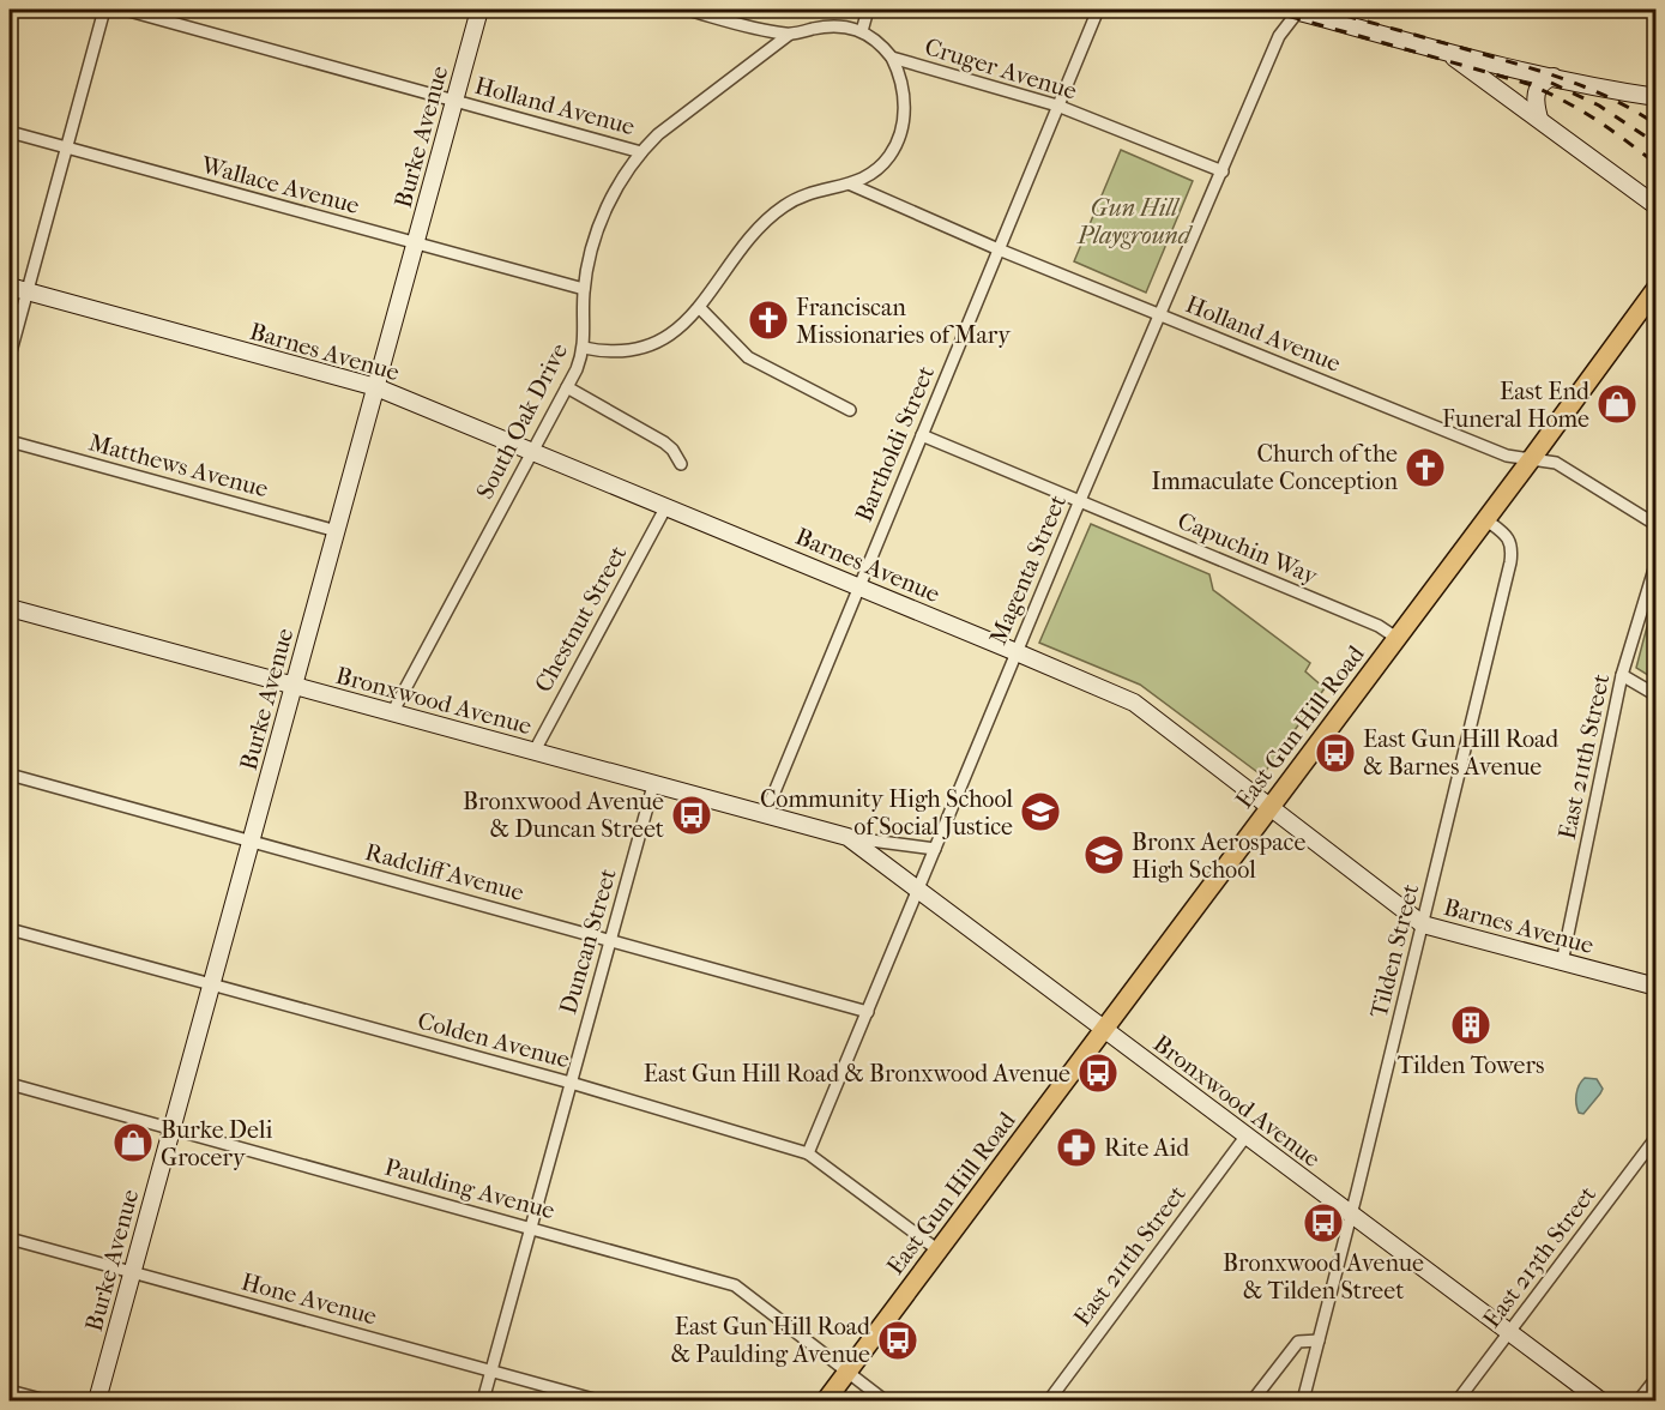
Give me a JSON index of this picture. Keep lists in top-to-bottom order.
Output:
{
  "streets": {
    "main road": ["East Gun Hill Road"],
    "street": [
      "Cruger Avenue",
      "Holland Avenue",
      "Burke Avenue",
      "Wallace Avenue",
      "Barnes Avenue",
      "South Oak Drive",
      "Bartholdi Street",
      "Matthews Avenue",
      "Capuchin Way",
      "Magenta Street",
      "Chestnut Street",
      "Bronxwood Avenue",
      "East 211th Street",
      "Radcliff Avenue",
      "Duncan Street",
      "Tilden Street",
      "Colden Avenue",
      "Paulding Avenue",
      "East 213th Street",
      "Hone Avenue"
    ]
  },
  "crossings": [
    ["Cruger Avenue", "Bartholdi Street"],
    ["Cruger Avenue", "Magenta Street"],
    ["Holland Avenue", "Burke Avenue"],
    ["Holland Avenue", "South Oak Drive"],
    ["Holland Avenue", "Bartholdi Street"],
    ["Holland Avenue", "Magenta Street"],
    ["Holland Avenue", "East Gun Hill Road"],
    ["Burke Avenue", "Wallace Avenue"],
    ["Burke Avenue", "Barnes Avenue"],
    ["Burke Avenue", "Matthews Avenue"],
    ["Burke Avenue", "Bronxwood Avenue"],
    ["Burke Avenue", "Radcliff Avenue"],
    ["Burke Avenue", "Colden Avenue"],
    ["Burke Avenue", "Paulding Avenue"],
    ["Burke Avenue", "Hone Avenue"],
    ["Wallace Avenue", "South Oak Drive"],
    ["Barnes Avenue", "South Oak Drive"],
    ["Barnes Avenue", "Bartholdi Street"],
    ["Barnes Avenue", "Magenta Street"],
    ["Barnes Avenue", "Chestnut Street"],
    ["Barnes Avenue", "East Gun Hill Road"],
    ["Barnes Avenue", "East 211th Street"],
    ["Barnes Avenue", "Tilden Street"],
    ["South Oak Drive", "Bronxwood Avenue"],
    ["Bartholdi Street", "Capuchin Way"],
    ["Bartholdi Street", "Bronxwood Avenue"],
    ["Capuchin Way", "Magenta Street"],
    ["Capuchin Way", "East Gun Hill Road"],
    ["Magenta Street", "Bronxwood Avenue"],
    ["Magenta Street", "Radcliff Avenue"],
    ["Magenta Street", "Colden Avenue"],
    ["Chestnut Street", "Bronxwood Avenue"],
    ["Bronxwood Avenue", "East Gun Hill Road"],
    ["Bronxwood Avenue", "East 211th Street"],
    ["Bronxwood Avenue", "Duncan Street"],
    ["Bronxwood Avenue", "Tilden Street"],
    ["Bronxwood Avenue", "East 213th Street"],
    ["East Gun Hill Road", "Tilden Street"],
    ["East Gun Hill Road", "Colden Avenue"],
    ["East Gun Hill Road", "Paulding Avenue"],
    ["Radcliff Avenue", "Duncan Street"],
    ["Duncan Street", "Colden Avenue"],
    ["Duncan Street", "Paulding Avenue"],
    ["Duncan Street", "Hone Avenue"]
  ],
  "parks": ["Gun Hill Playground"],
  "places": {
    "church": ["Franciscan Missionaries of Mary", "Church of the Immaculate Conception"],
    "shop": ["East End Funeral Home", "Burke Deli Grocery"],
    "bus stop": [
      "East Gun Hill Road & Barnes Avenue",
      "Bronxwood Avenue & Duncan Street",
      "East Gun Hill Road & Bronxwood Avenue",
      "Bronxwood Avenue & Tilden Street",
      "East Gun Hill Road & Paulding Avenue"
    ],
    "school or university": ["Community High School of Social Justice", "Bronx Aerospace High School"],
    "building": ["Tilden Towers"],
    "pharmacy": ["Rite Aid"]
  }
}
